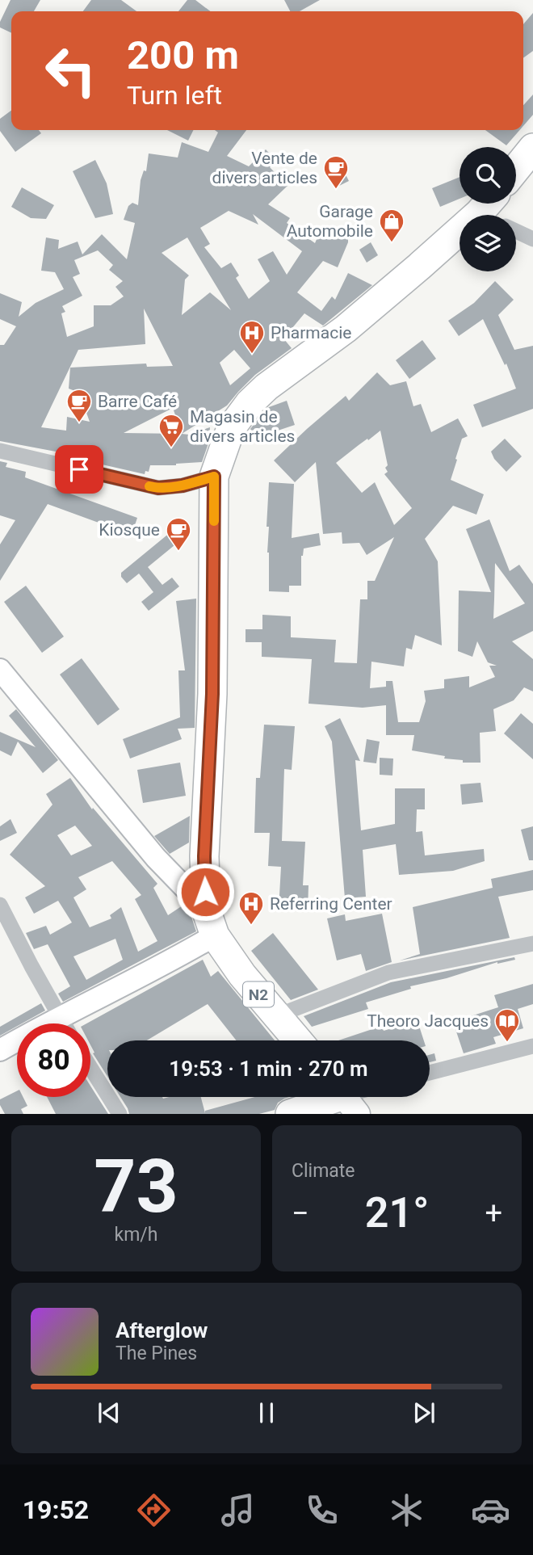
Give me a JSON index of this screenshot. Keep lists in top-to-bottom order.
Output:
{
  "streets": {
    "highway": ["N2"]
  },
  "places": {
    "cafe": ["Vente de divers articles", "Barre Café", "Kiosque"],
    "shop": ["Garage Automobile"],
    "hospital": ["Pharmacie", "Referring Center"],
    "supermarket": ["Magasin de divers articles"],
    "library": ["Theoro Jacques"]
  },
  "page": {
    "turn": ["200 m", "Turn left"],
    "limit": "80",
    "trip": "19:53 · 1 min · 270 m",
    "tile": [
      ["73", "km/h"],
      "Climate"
    ],
    "heat": ["−", "21°", "+"],
    "song": ["Afterglow", "The Pines"],
    "tabs": "19:52"
  }
}
